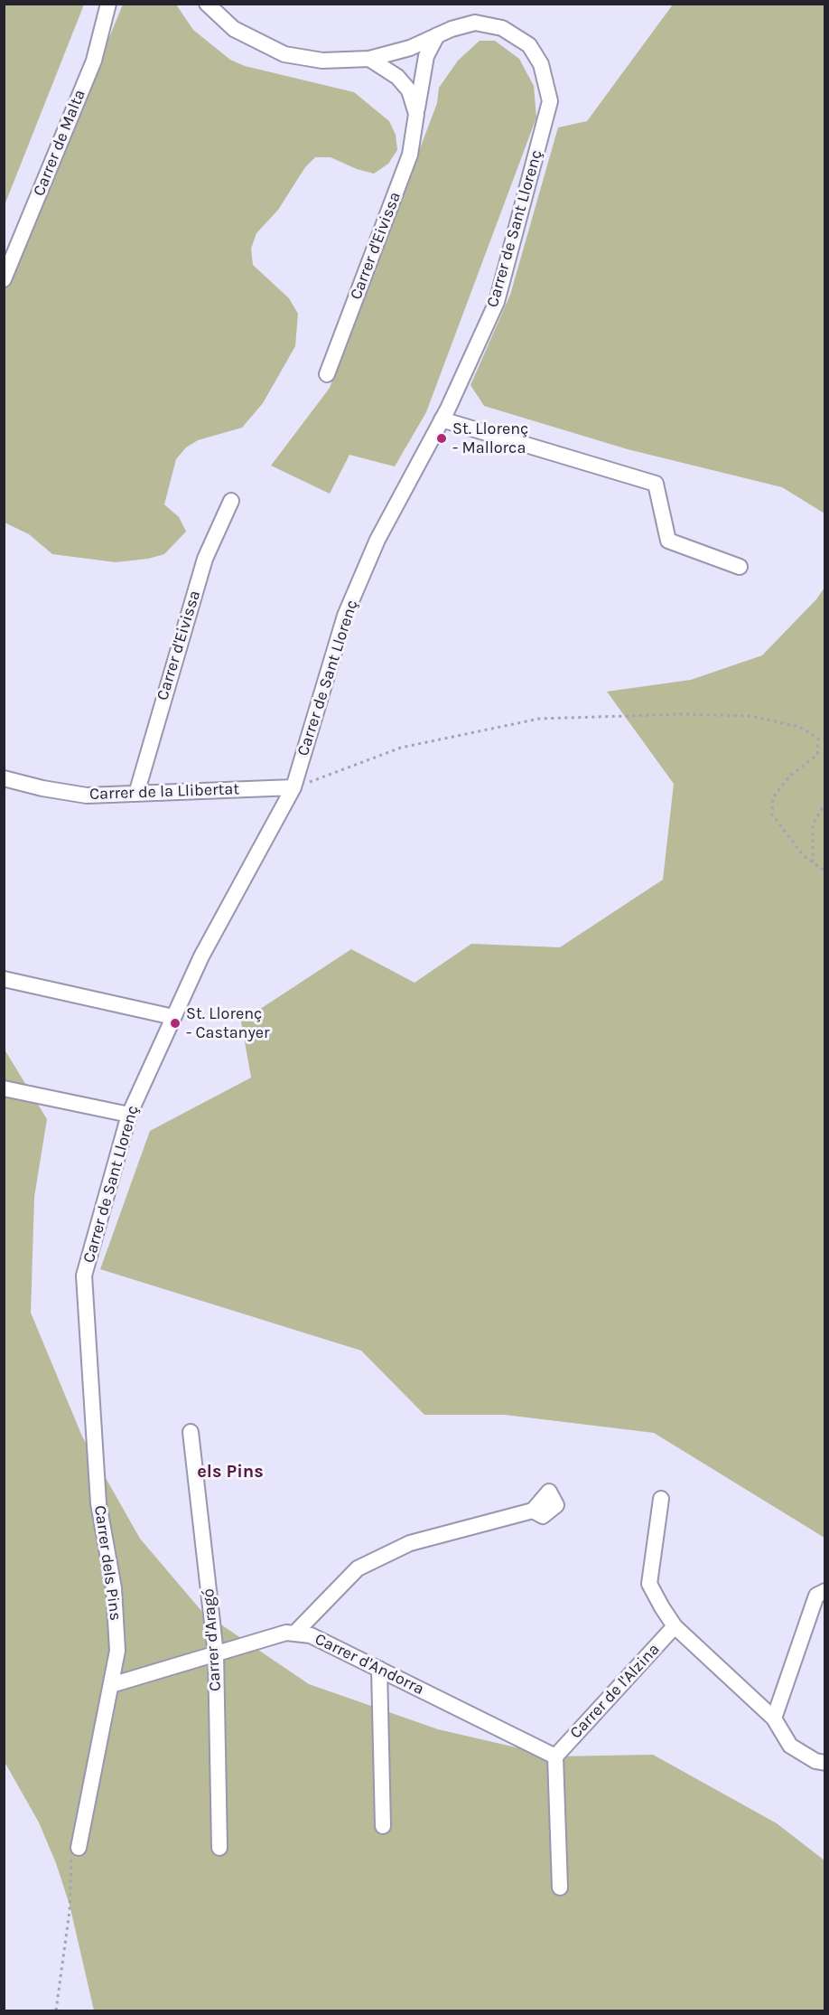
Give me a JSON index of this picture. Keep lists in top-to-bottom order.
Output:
{
  "streets": {
    "street": [
      "Carrer de Malta",
      "Carrer de Sant Llorenç",
      "Carrer d'Eivissa",
      "Carrer de la Llibertat",
      "Carrer dels Pins",
      "Carrer d'Aragó",
      "Carrer d'Andorra",
      "Carrer de l'Alzina"
    ]
  },
  "crossings": [
    ["Carrer de Sant Llorenç", "Carrer d'Eivissa"],
    ["Carrer de Sant Llorenç", "Carrer de la Llibertat"],
    ["Carrer de Sant Llorenç", "Carrer dels Pins"],
    ["Carrer d'Eivissa", "Carrer de la Llibertat"],
    ["Carrer dels Pins", "Carrer d'Andorra"],
    ["Carrer d'Aragó", "Carrer d'Andorra"],
    ["Carrer d'Andorra", "Carrer de l'Alzina"]
  ],
  "districts": ["els Pins"],
  "places": ["St. Llorenç - Mallorca", "St. Llorenç - Castanyer"]
}
